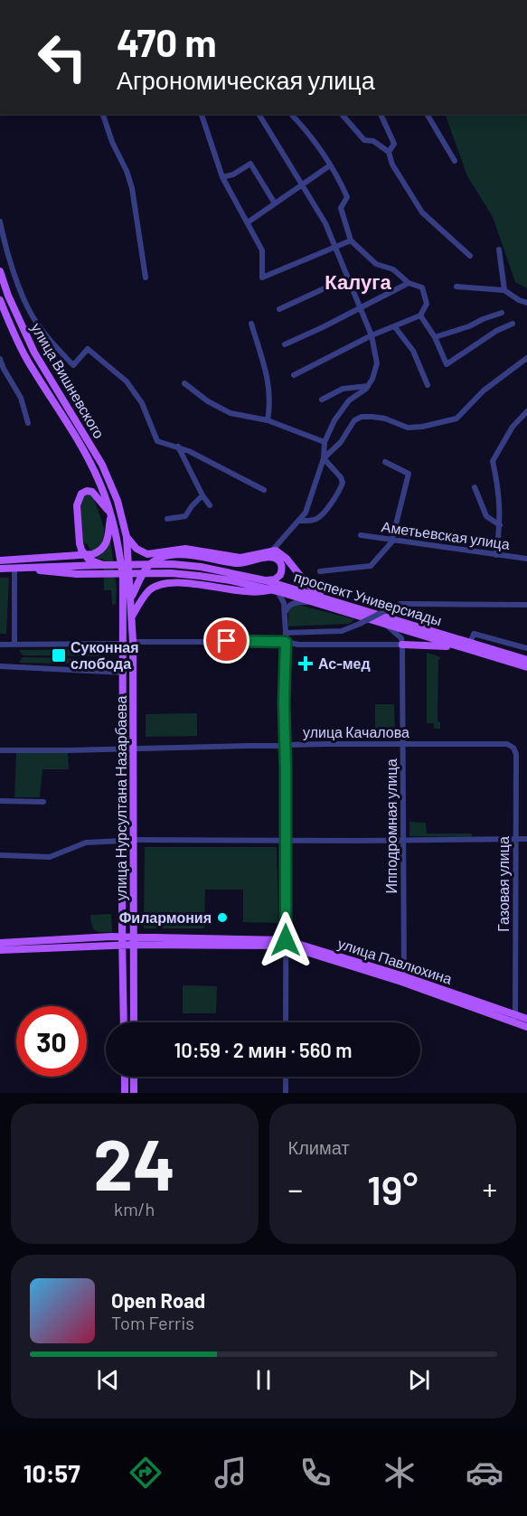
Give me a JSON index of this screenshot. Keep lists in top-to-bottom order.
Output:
{
  "streets": {
    "main road": [
      "улица Вишневского",
      "проспект Универсиады",
      "улица Нурсултана Назарбаева",
      "улица Павлюхина"
    ],
    "street": [
      "Аметьевская улица",
      "улица Качалова",
      "Ипподромная улица",
      "Газовая улица"
    ]
  },
  "crossings": [
    ["улица Вишневского", "улица Нурсултана Назарбаева"],
    ["улица Качалова", "улица Нурсултана Назарбаева"],
    ["улица Качалова", "Ипподромная улица"],
    ["улица Качалова", "Газовая улица"],
    ["улица Нурсултана Назарбаева", "улица Павлюхина"],
    ["Ипподромная улица", "улица Павлюхина"],
    ["Газовая улица", "улица Павлюхина"]
  ],
  "districts": ["Калуга"],
  "places": {
    "transit": ["Суконная слобода"],
    "health": ["Ас-мед"],
    "other": ["Филармония"]
  },
  "page": {
    "turn": ["470 m", "Агрономическая улица"],
    "limit": "30",
    "trip": "10:59 · 2 мин · 560 m",
    "tile": [
      ["24", "km/h"],
      "Климат"
    ],
    "heat": ["−", "19°", "+"],
    "song": ["Open Road", "Tom Ferris"],
    "tabs": "10:57"
  }
}
